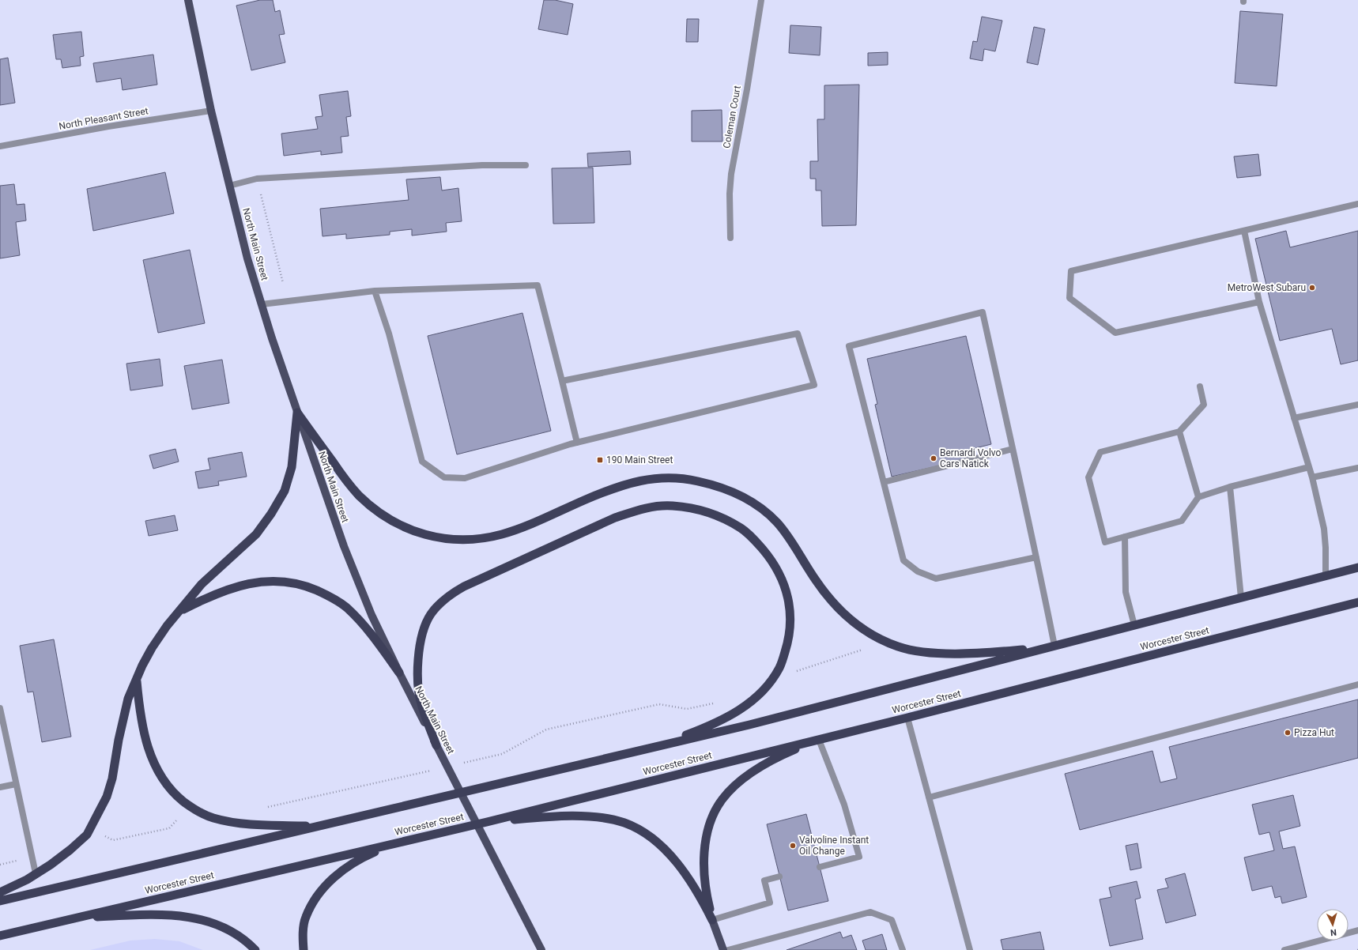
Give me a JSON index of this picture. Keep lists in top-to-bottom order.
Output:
{
  "streets": {
    "highway": ["Worcester Street"],
    "main road": ["North Main Street"],
    "street": ["Coleman Court", "North Pleasant Street"]
  },
  "crossings": [
    ["North Pleasant Street", "North Main Street"]
  ],
  "places": {
    "other": [
      "MetroWest Subaru",
      "Bernardi Volvo Cars Natick",
      "Pizza Hut",
      "Valvoline Instant Oil Change"
    ],
    "transit": ["190 Main Street"]
  },
  "north": "bottom"
}
